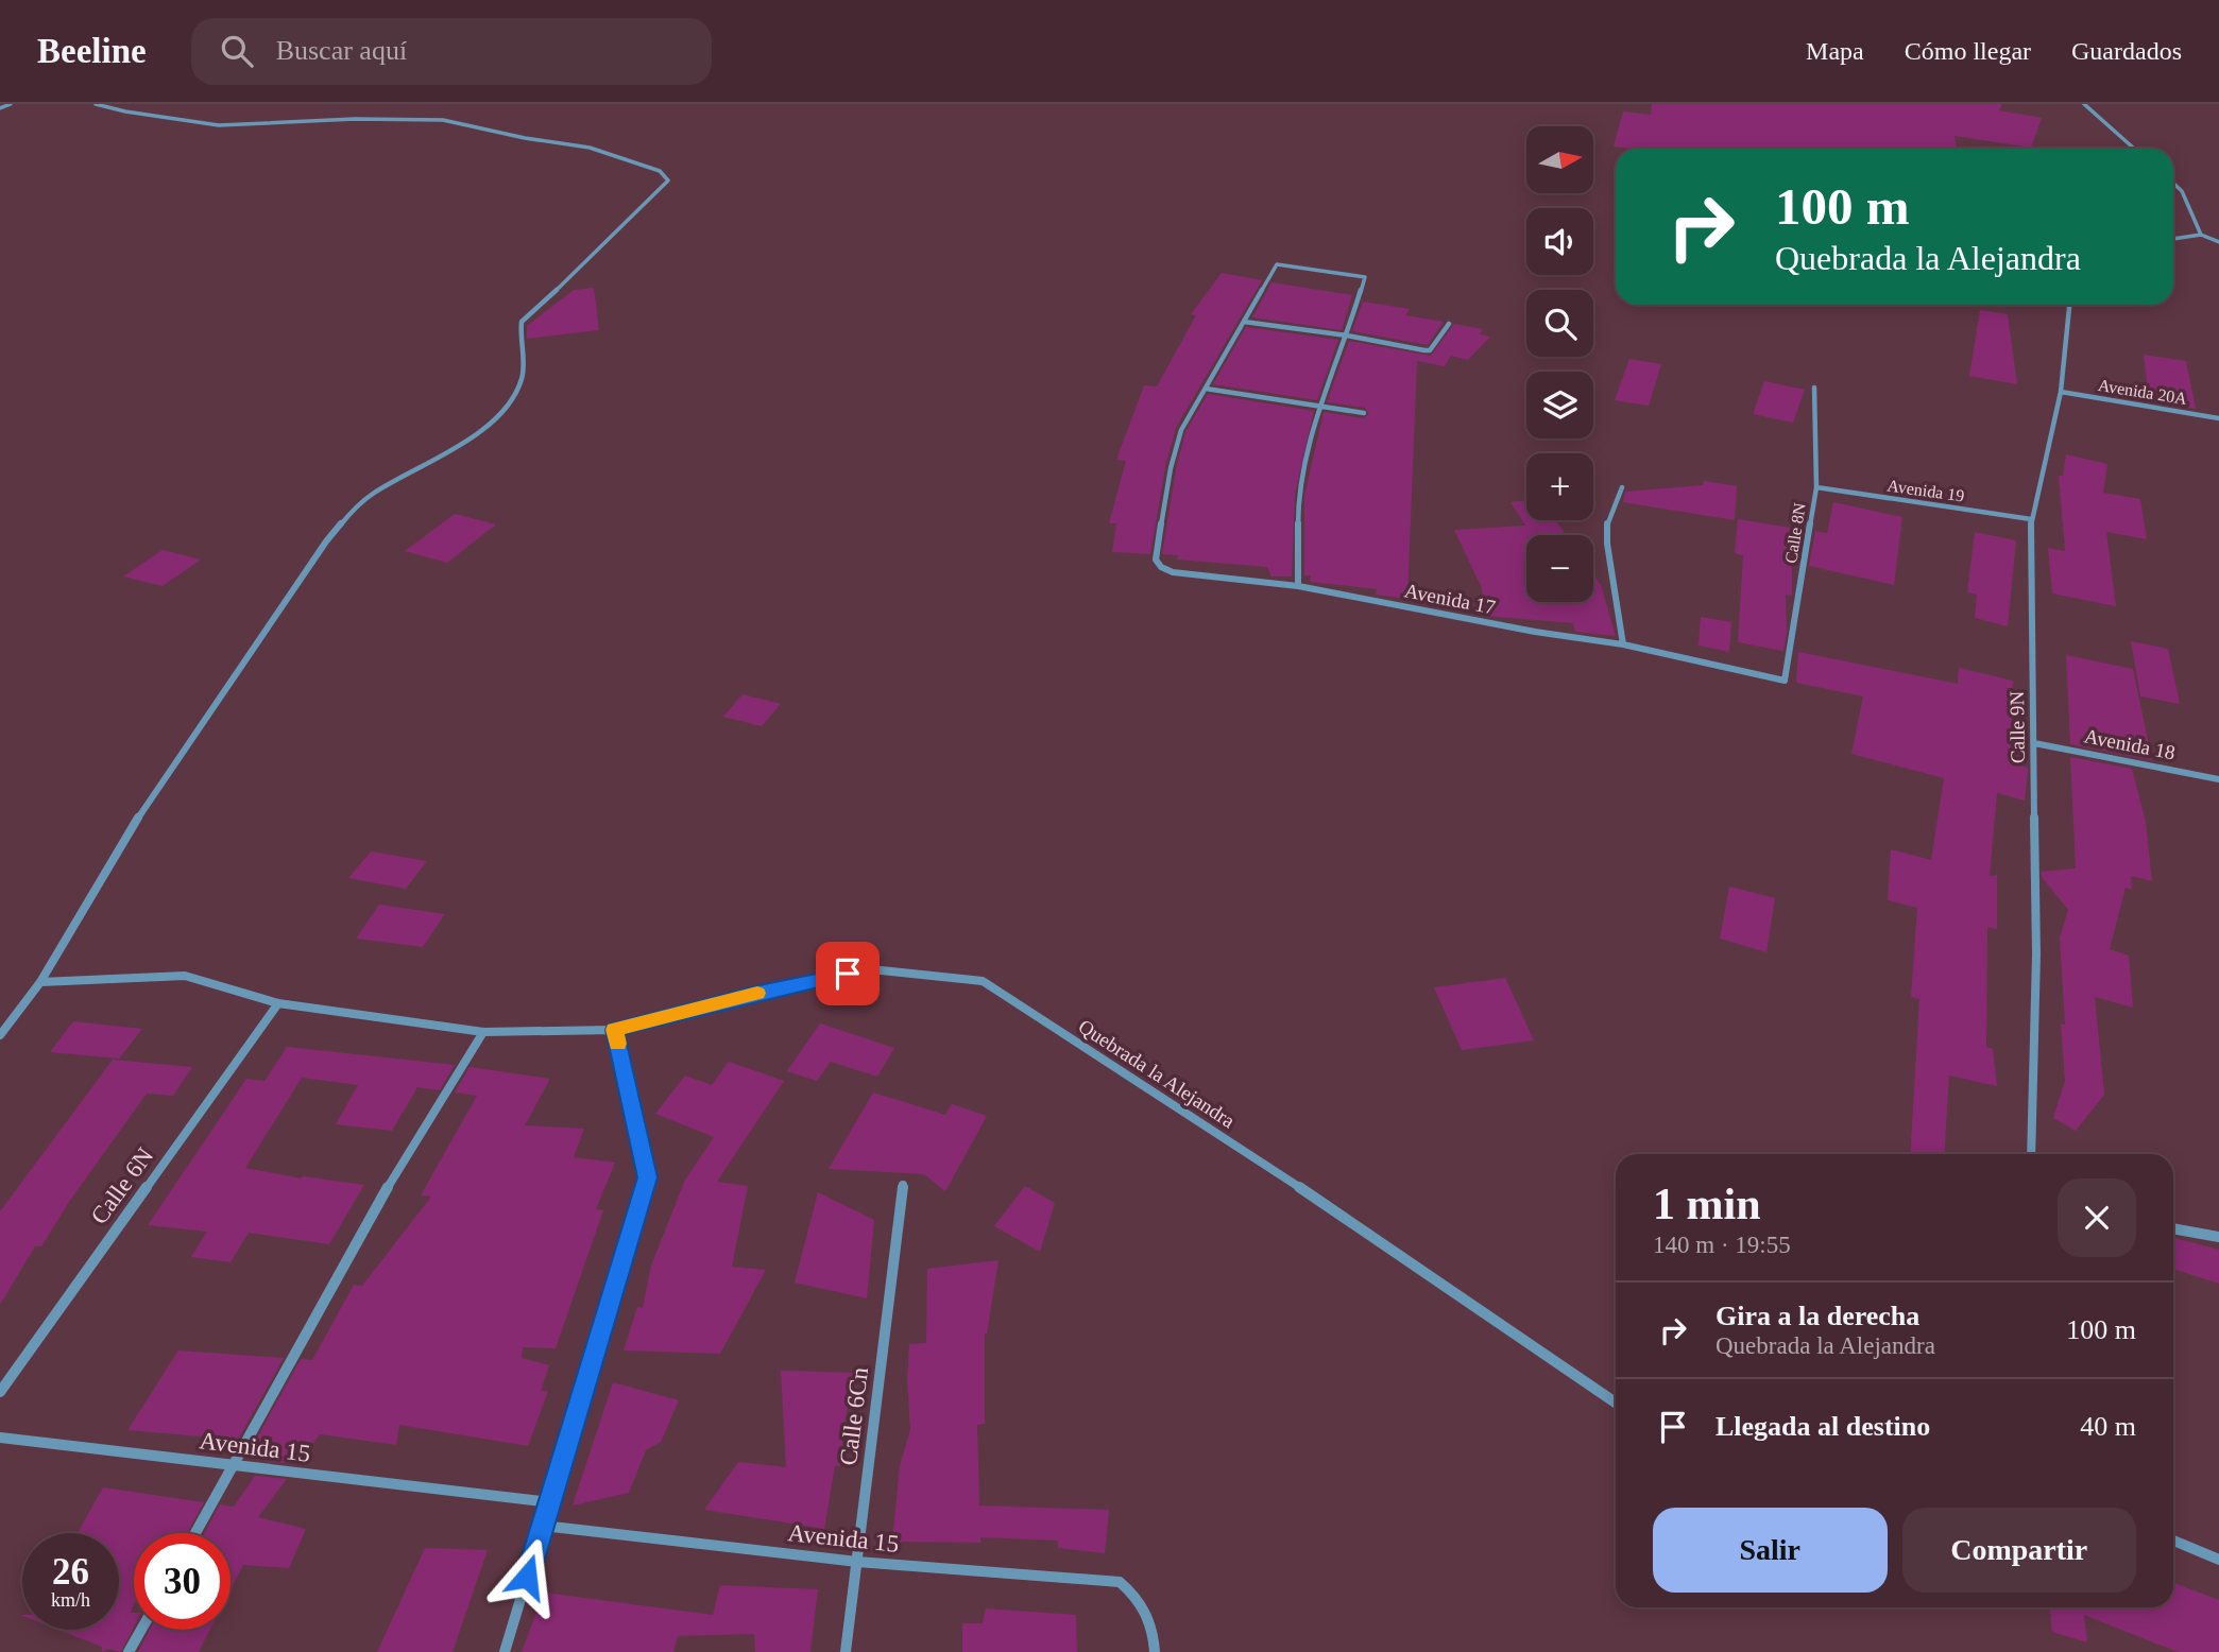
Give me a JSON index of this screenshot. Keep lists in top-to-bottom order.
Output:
{
  "streets": {
    "street": [
      "Avenida 20A",
      "Avenida 19",
      "Calle 8N",
      "Avenida 17",
      "Calle 9N",
      "Avenida 18",
      "Quebrada la Alejandra",
      "Calle 6N",
      "Calle 6Cn",
      "Avenida 15"
    ]
  },
  "crossings": [
    ["Avenida 20A", "Calle 9N"],
    ["Avenida 19", "Calle 8N"],
    ["Avenida 19", "Calle 9N"],
    ["Calle 8N", "Avenida 17"],
    ["Calle 9N", "Avenida 18"],
    ["Quebrada la Alejandra", "Calle 6N"],
    ["Calle 6Cn", "Avenida 15"]
  ],
  "north": "right",
  "page": {
    "header": "Beeline",
    "search": "Buscar aquí",
    "nav": ["Mapa", "Cómo llegar", "Guardados"],
    "map_buttons": ["+", "−"],
    "turn": ["100 m", "Quebrada la Alejandra"],
    "heading": ["1 min", "140 m · 19:55"],
    "list": [
      {
        "name": "Gira a la derecha",
        "note": "Quebrada la Alejandra",
        "value": "100 m"
      },
      {
        "name": "Llegada al destino",
        "value": "40 m"
      }
    ],
    "buttons": ["Salir", "Compartir"],
    "speed": "26 km/h",
    "limit": "30"
  }
}
